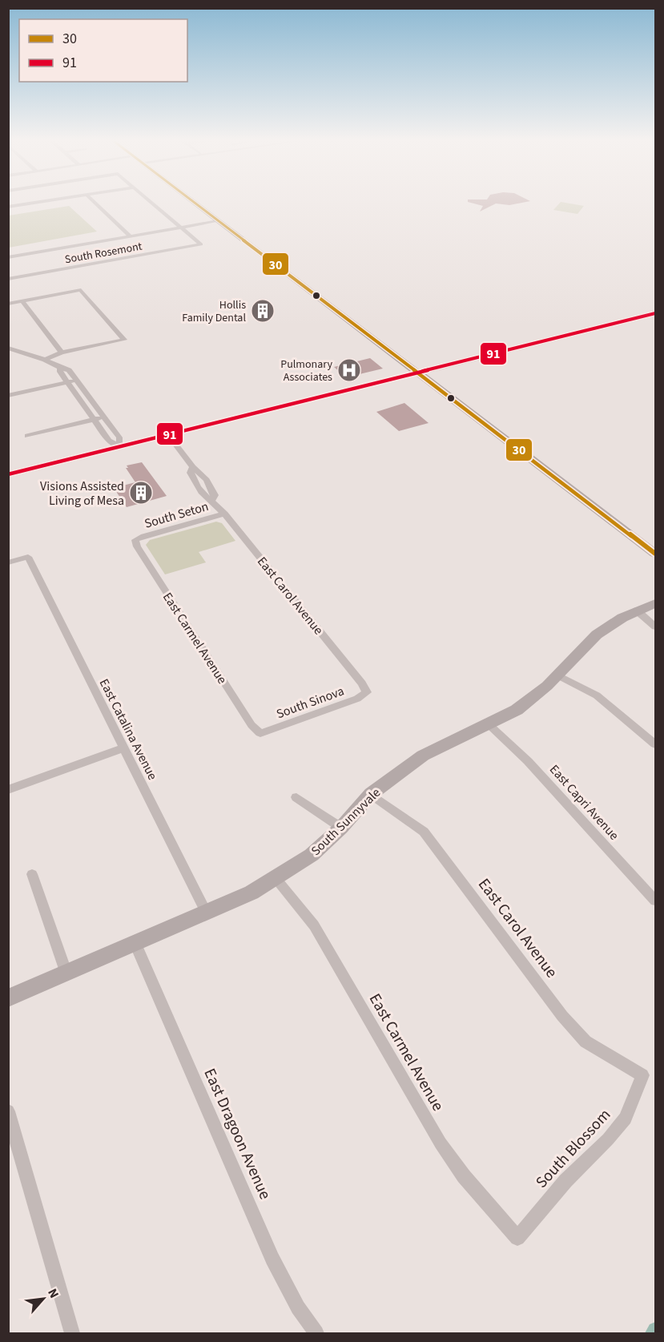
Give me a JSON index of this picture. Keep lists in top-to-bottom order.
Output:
{
  "streets": {
    "main road": ["South Sunnyvale"],
    "street": [
      "South Rosemont",
      "South Seton",
      "East Carol Avenue",
      "East Carmel Avenue",
      "South Sinova",
      "East Catalina Avenue",
      "East Capri Avenue",
      "East Dragoon Avenue",
      "South Blossom"
    ]
  },
  "crossings": [
    ["South Seton", "East Carol Avenue"],
    ["South Seton", "East Carmel Avenue"],
    ["East Carol Avenue", "South Sinova"],
    ["East Carol Avenue", "South Sunnyvale"],
    ["East Carol Avenue", "South Blossom"],
    ["East Carmel Avenue", "South Sinova"],
    ["East Carmel Avenue", "South Sunnyvale"],
    ["East Carmel Avenue", "South Blossom"],
    ["East Catalina Avenue", "South Sunnyvale"],
    ["East Capri Avenue", "South Sunnyvale"],
    ["South Sunnyvale", "East Dragoon Avenue"]
  ],
  "places": {
    "building": ["Hollis Family Dental", "Visions Assisted Living of Mesa"],
    "hospital": ["Pulmonary Associates"]
  },
  "lines": ["transit line 30", "transit line 91"],
  "legend": ["30", "91"],
  "north": "top right"
}
